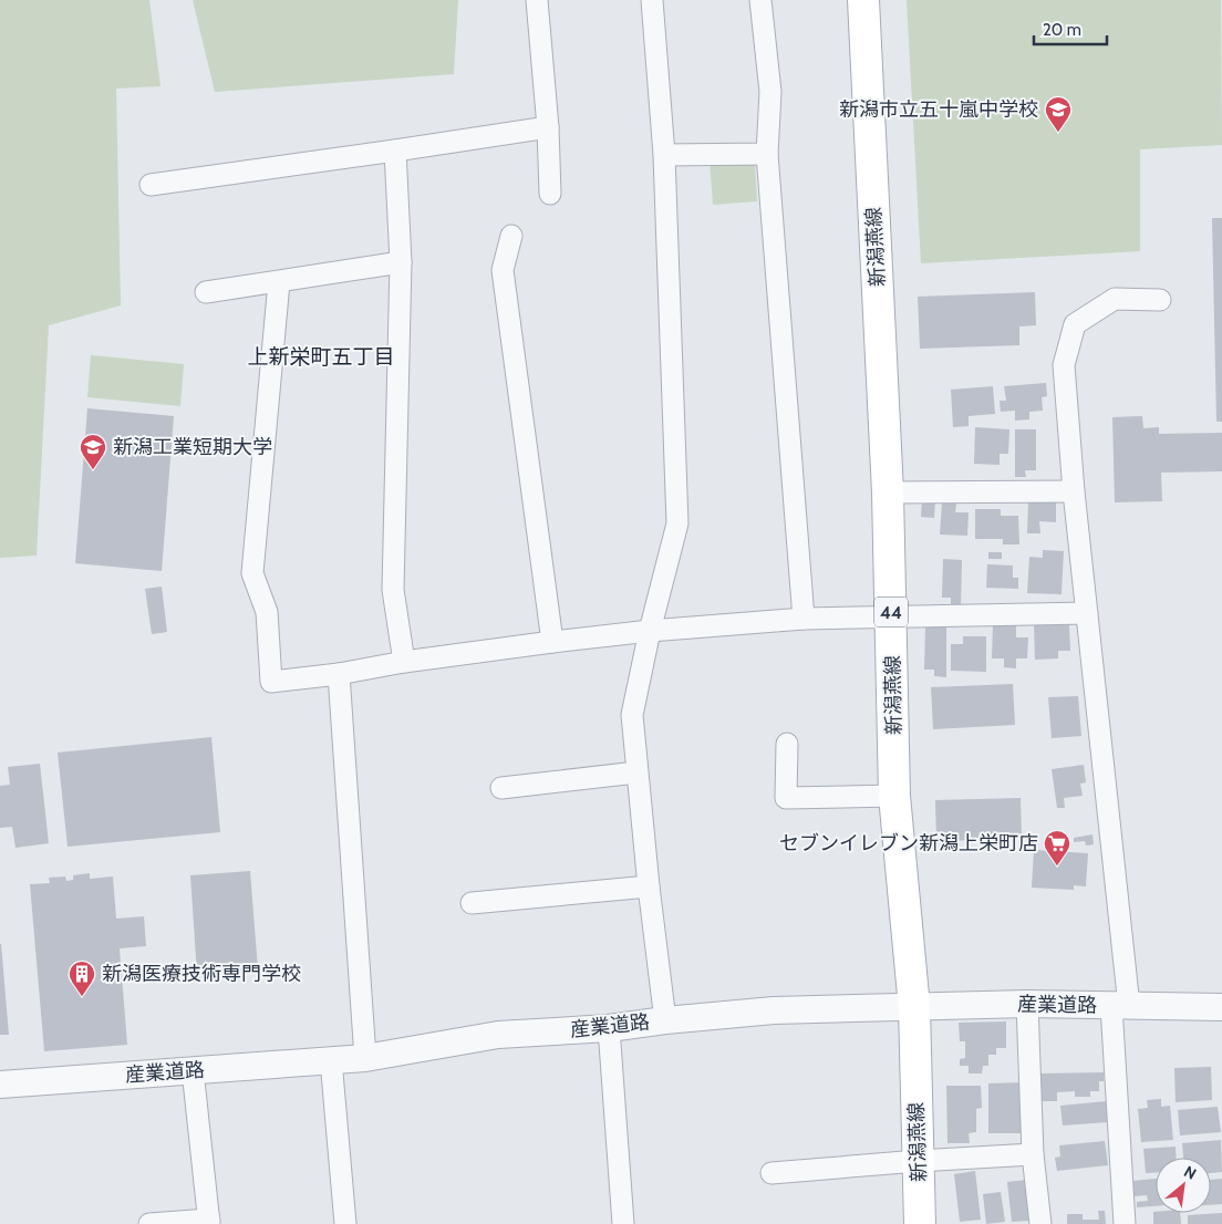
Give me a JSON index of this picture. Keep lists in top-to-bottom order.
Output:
{
  "streets": {
    "main road": ["新潟燕線", "44"],
    "street": ["産業道路"]
  },
  "crossings": [
    ["新潟燕線", "産業道路"]
  ],
  "districts": ["上新栄町五丁目"],
  "places": {
    "school or university": ["新潟市立五十嵐中学校", "新潟工業短期大学"],
    "supermarket": ["セブンイレブン新潟上栄町店"],
    "building": ["新潟医療技術専門学校"]
  },
  "scale_bar": "20 m",
  "north": "top right"
}
